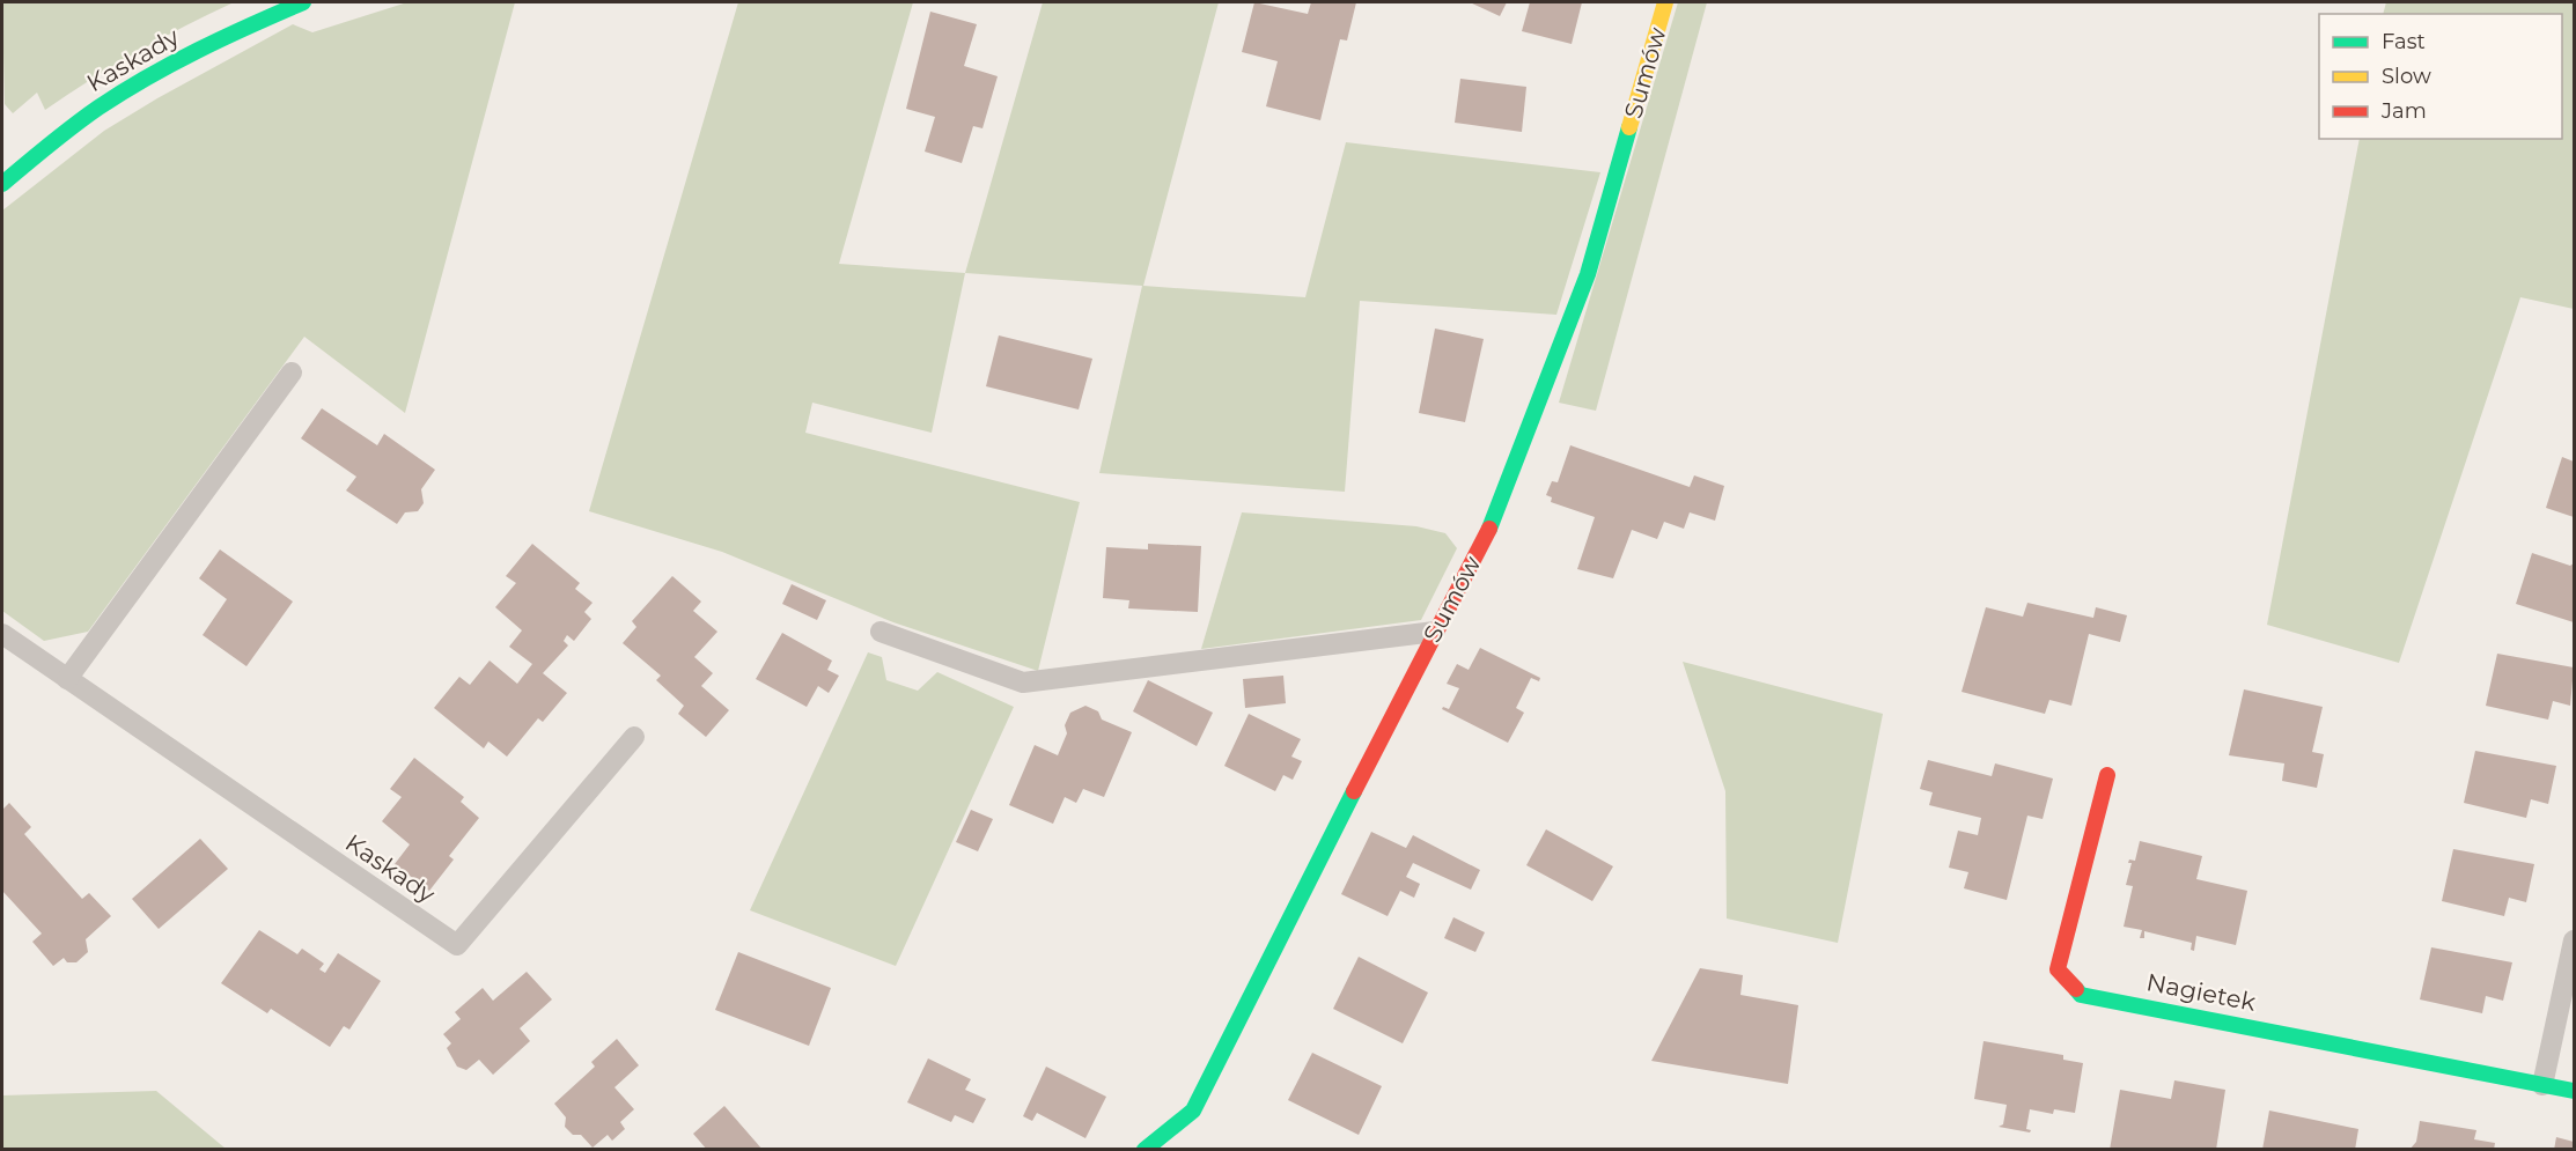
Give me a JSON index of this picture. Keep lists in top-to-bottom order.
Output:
{
  "streets": {
    "street": ["Kaskady", "Sumów", "Nagietek"]
  },
  "legend": ["Fast", "Slow", "Jam"]
}
